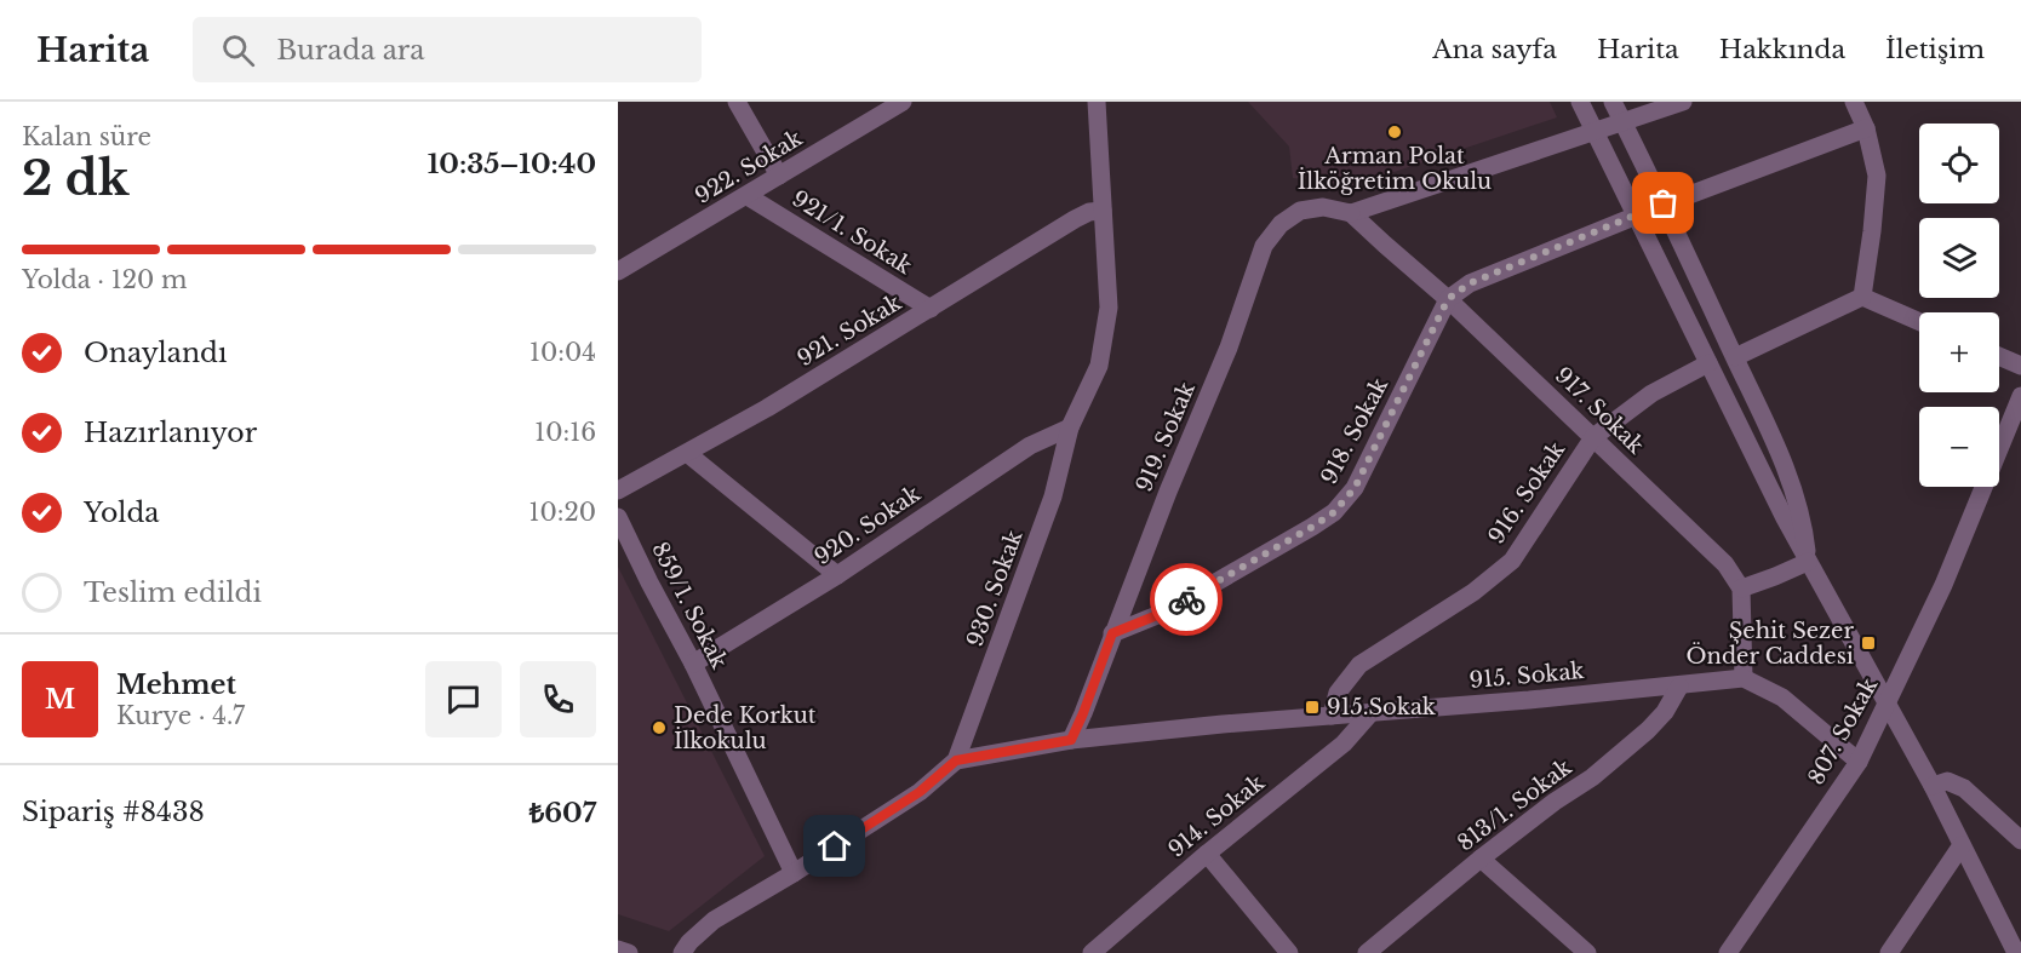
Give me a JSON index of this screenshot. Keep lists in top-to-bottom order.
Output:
{
  "streets": {
    "street": [
      "922. Sokak",
      "921/1. Sokak",
      "921. Sokak",
      "917. Sokak",
      "918. Sokak",
      "919. Sokak",
      "916. Sokak",
      "920. Sokak",
      "930. Sokak",
      "859/1. Sokak",
      "915. Sokak",
      "807. Sokak",
      "813/1. Sokak",
      "914. Sokak"
    ]
  },
  "crossings": [
    ["922. Sokak", "921/1. Sokak"],
    ["921/1. Sokak", "921. Sokak"],
    ["921. Sokak", "930. Sokak"],
    ["917. Sokak", "918. Sokak"],
    ["917. Sokak", "919. Sokak"],
    ["917. Sokak", "916. Sokak"],
    ["918. Sokak", "919. Sokak"],
    ["919. Sokak", "915. Sokak"],
    ["916. Sokak", "915. Sokak"],
    ["920. Sokak", "930. Sokak"],
    ["920. Sokak", "859/1. Sokak"],
    ["930. Sokak", "859/1. Sokak"],
    ["930. Sokak", "915. Sokak"],
    ["915. Sokak", "813/1. Sokak"],
    ["915. Sokak", "914. Sokak"]
  ],
  "places": {
    "other": ["Arman Polat İlköğretim Okulu", "Dede Korkut İlkokulu"],
    "transit": ["Şehit Sezer Önder Caddesi", "915.Sokak"]
  },
  "page": {
    "header": "Harita",
    "search": "Burada ara",
    "nav": [
      "Ana sayfa",
      "Harita",
      "Hakkında",
      "İletişim"
    ],
    "heading": ["2 dk", "Kalan süre", "10:35–10:40"],
    "panel": [
      "Mehmet",
      "Kurye · 4.7",
      "Sipariş #8438",
      "₺607"
    ],
    "map_buttons": ["+", "−"],
    "bar": "Yolda · 120 m",
    "list": [
      ["Onaylandı", "10:04"],
      ["Hazırlanıyor", "10:16"],
      ["Yolda", "10:20"],
      "Teslim edildi"
    ],
    "round": "M"
  }
}
